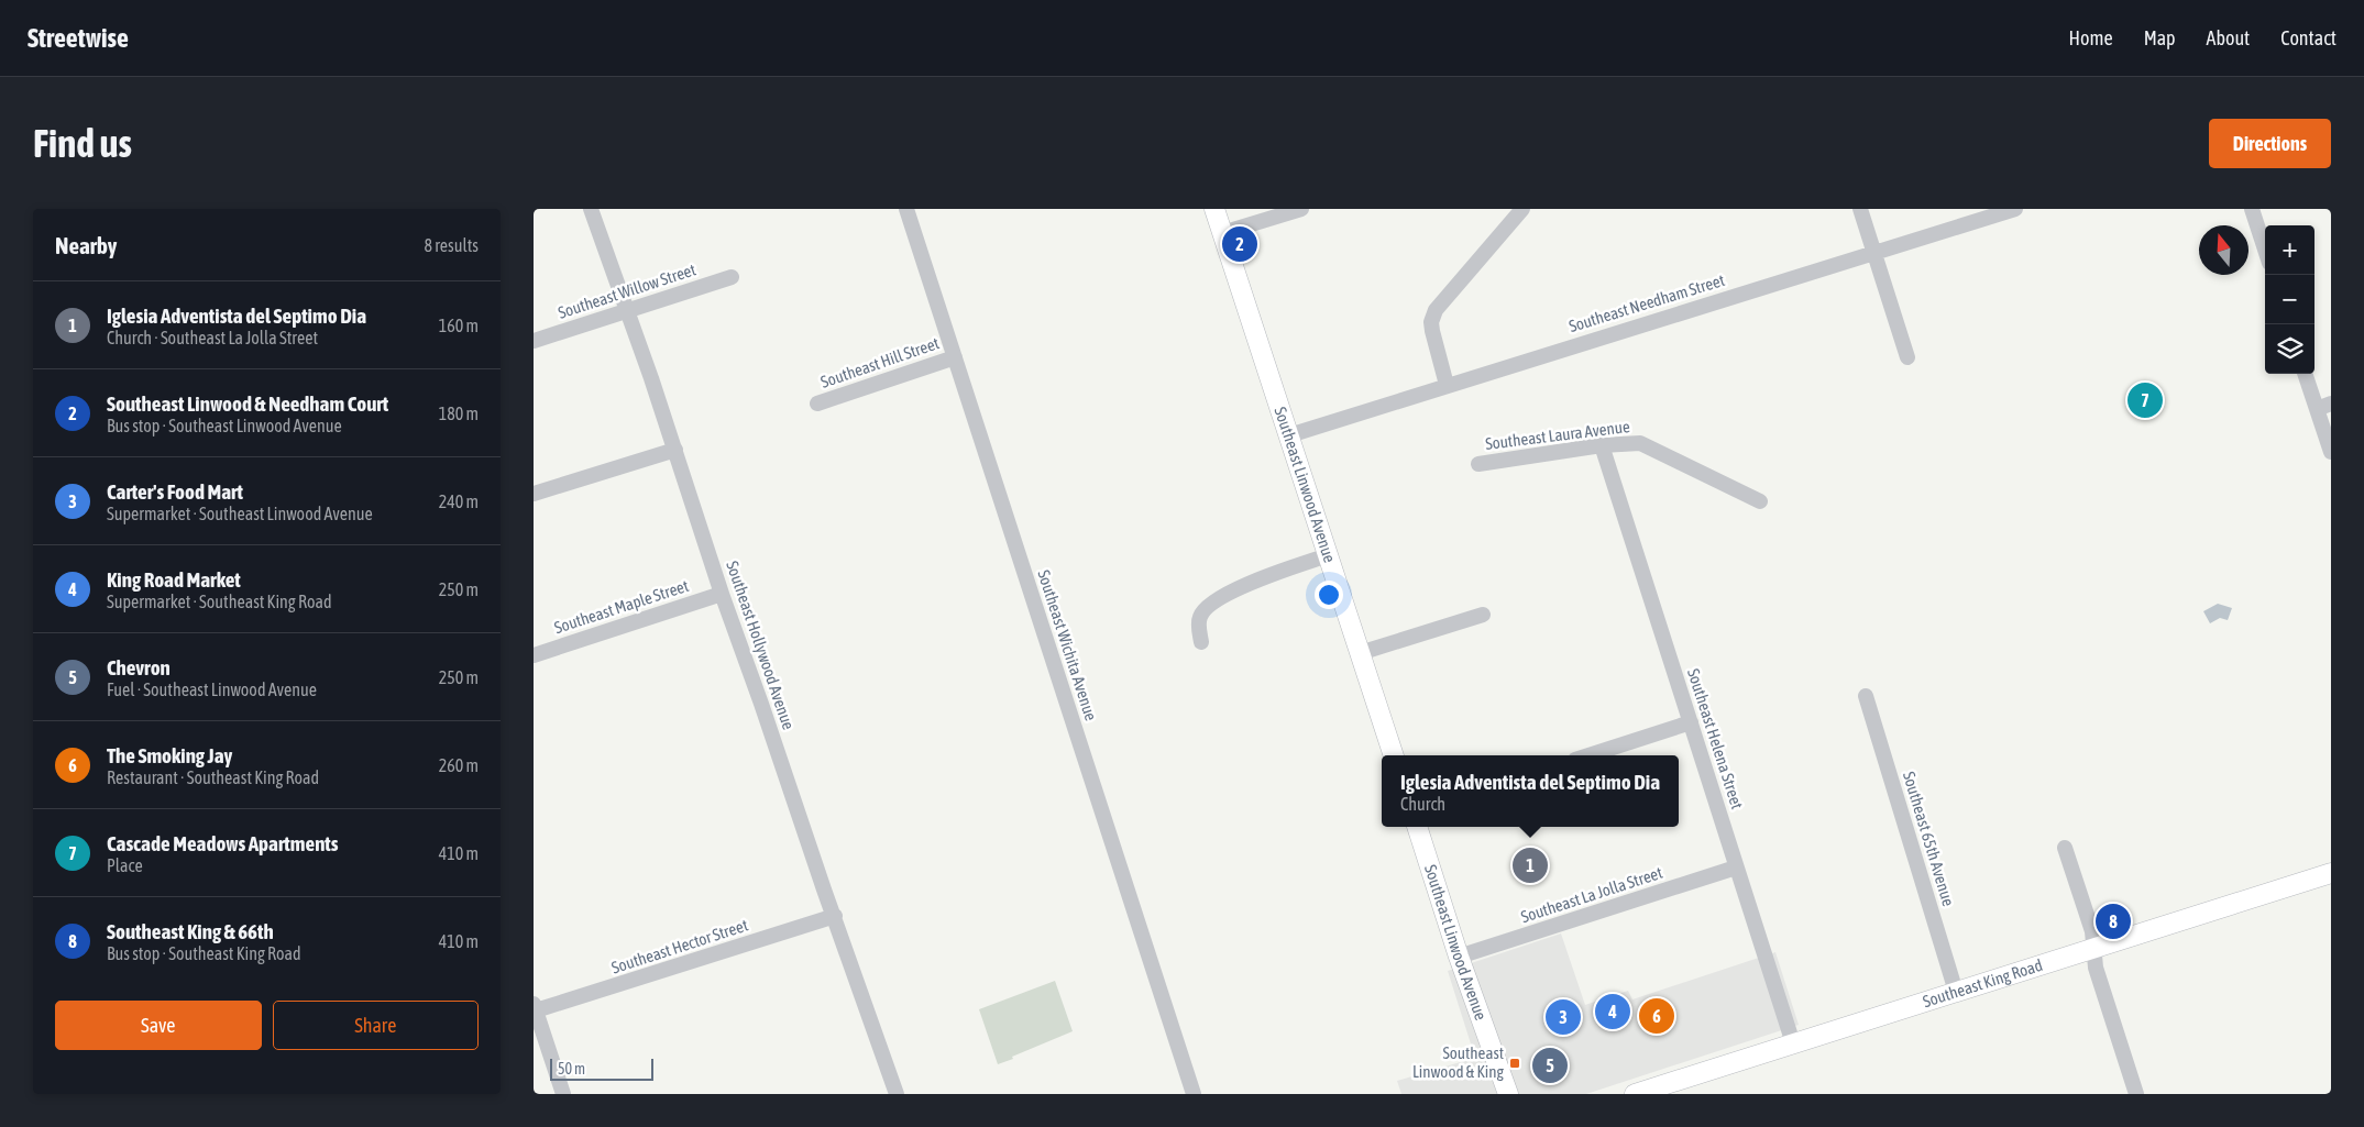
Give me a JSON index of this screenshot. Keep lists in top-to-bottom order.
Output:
{
  "streets": {
    "main road": ["Southeast Linwood Avenue", "Southeast King Road"],
    "street": [
      "Southeast Willow Street",
      "Southeast Needham Street",
      "Southeast Hill Street",
      "Southeast Laura Avenue",
      "Southeast Maple Street",
      "Southeast Hollywood Avenue",
      "Southeast Wichita Avenue",
      "Southeast Helena Street",
      "Southeast 65th Avenue",
      "Southeast La Jolla Street",
      "Southeast Hector Street"
    ]
  },
  "crossings": [
    ["Southeast Willow Street", "Southeast Hollywood Avenue"],
    ["Southeast Needham Street", "Southeast Linwood Avenue"],
    ["Southeast Hill Street", "Southeast Wichita Avenue"],
    ["Southeast Laura Avenue", "Southeast Helena Street"],
    ["Southeast Linwood Avenue", "Southeast La Jolla Street"],
    ["Southeast Maple Street", "Southeast Hollywood Avenue"],
    ["Southeast Hollywood Avenue", "Southeast Hector Street"],
    ["Southeast Helena Street", "Southeast La Jolla Street"],
    ["Southeast Helena Street", "Southeast King Road"],
    ["Southeast 65th Avenue", "Southeast King Road"]
  ],
  "places": {
    "transit": ["Southeast Linwood & King"]
  },
  "scale_bar": "50 m",
  "north": "top",
  "page": {
    "header": "Streetwise",
    "nav": [
      "Home",
      "Map",
      "About",
      "Contact"
    ],
    "buttons": [
      "Directions",
      ["Save", "Share"]
    ],
    "title": "Find us",
    "heading": ["Nearby", "8 results"],
    "pins": [
      "2",
      "7",
      "1",
      "8",
      "4",
      "6",
      "3",
      "5"
    ],
    "map_buttons": ["+", "−"],
    "list": [
      {
        "mark": "1",
        "name": "Iglesia Adventista del Septimo Dia",
        "note": "Church · Southeast La Jolla Street",
        "value": "160 m"
      },
      {
        "mark": "2",
        "name": "Southeast Linwood & Needham Court",
        "note": "Bus stop · Southeast Linwood Avenue",
        "value": "180 m"
      },
      {
        "mark": "3",
        "name": "Carter's Food Mart",
        "note": "Supermarket · Southeast Linwood Avenue",
        "value": "240 m"
      },
      {
        "mark": "4",
        "name": "King Road Market",
        "note": "Supermarket · Southeast King Road",
        "value": "250 m"
      },
      {
        "mark": "5",
        "name": "Chevron",
        "note": "Fuel · Southeast Linwood Avenue",
        "value": "250 m"
      },
      {
        "mark": "6",
        "name": "The Smoking Jay",
        "note": "Restaurant · Southeast King Road",
        "value": "260 m"
      },
      {
        "mark": "7",
        "name": "Cascade Meadows Apartments",
        "note": "Place",
        "value": "410 m"
      },
      {
        "mark": "8",
        "name": "Southeast King & 66th",
        "note": "Bus stop · Southeast King Road",
        "value": "410 m"
      }
    ],
    "popup": ["Iglesia Adventista del Septimo Dia", "Church"],
    "scale": "50 m"
  }
}
